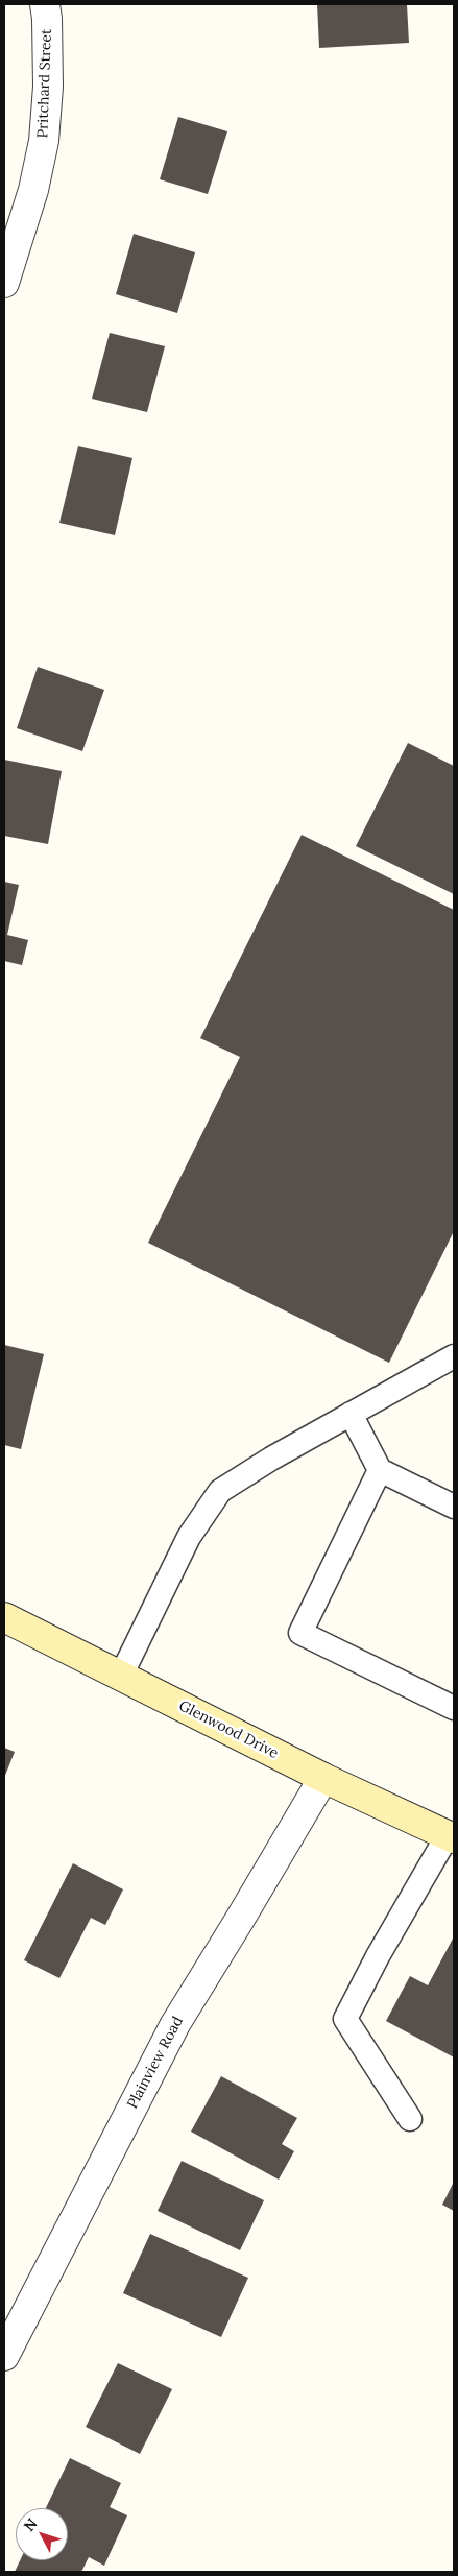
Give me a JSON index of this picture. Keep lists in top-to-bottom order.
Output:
{
  "streets": {
    "street": ["Pritchard Street", "Glenwood Drive", "Plainview Road"]
  },
  "crossings": [
    ["Glenwood Drive", "Plainview Road"]
  ],
  "north": "top left"
}
